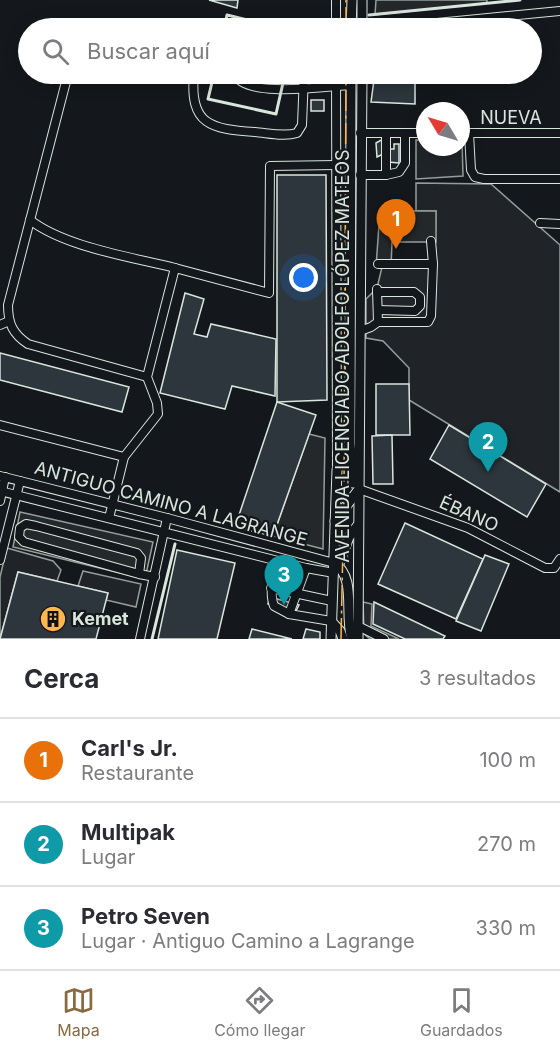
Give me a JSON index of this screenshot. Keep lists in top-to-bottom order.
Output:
{
  "streets": {
    "main road": ["AVENIDA LICENCIADO ADOLFO LÓPEZ MATEOS"],
    "street": ["NUEVA", "ANTIGUO CAMINO A LAGRANGE", "ÉBANO"]
  },
  "crossings": [
    ["AVENIDA LICENCIADO ADOLFO LÓPEZ MATEOS", "ANTIGUO CAMINO A LAGRANGE"],
    ["AVENIDA LICENCIADO ADOLFO LÓPEZ MATEOS", "ÉBANO"]
  ],
  "places": {
    "building": ["Kemet"]
  },
  "north": "top left",
  "page": {
    "search": "Buscar aquí",
    "pins": ["1", "2", "3"],
    "heading": ["Cerca", "3 resultados"],
    "list": [
      {
        "mark": "1",
        "name": "Carl's Jr.",
        "note": "Restaurante",
        "value": "100 m"
      },
      {
        "mark": "2",
        "name": "Multipak",
        "note": "Lugar",
        "value": "270 m"
      },
      {
        "mark": "3",
        "name": "Petro Seven",
        "note": "Lugar · Antiguo Camino a Lagrange",
        "value": "330 m"
      }
    ],
    "nav": ["Mapa", "Cómo llegar", "Guardados"]
  }
}
